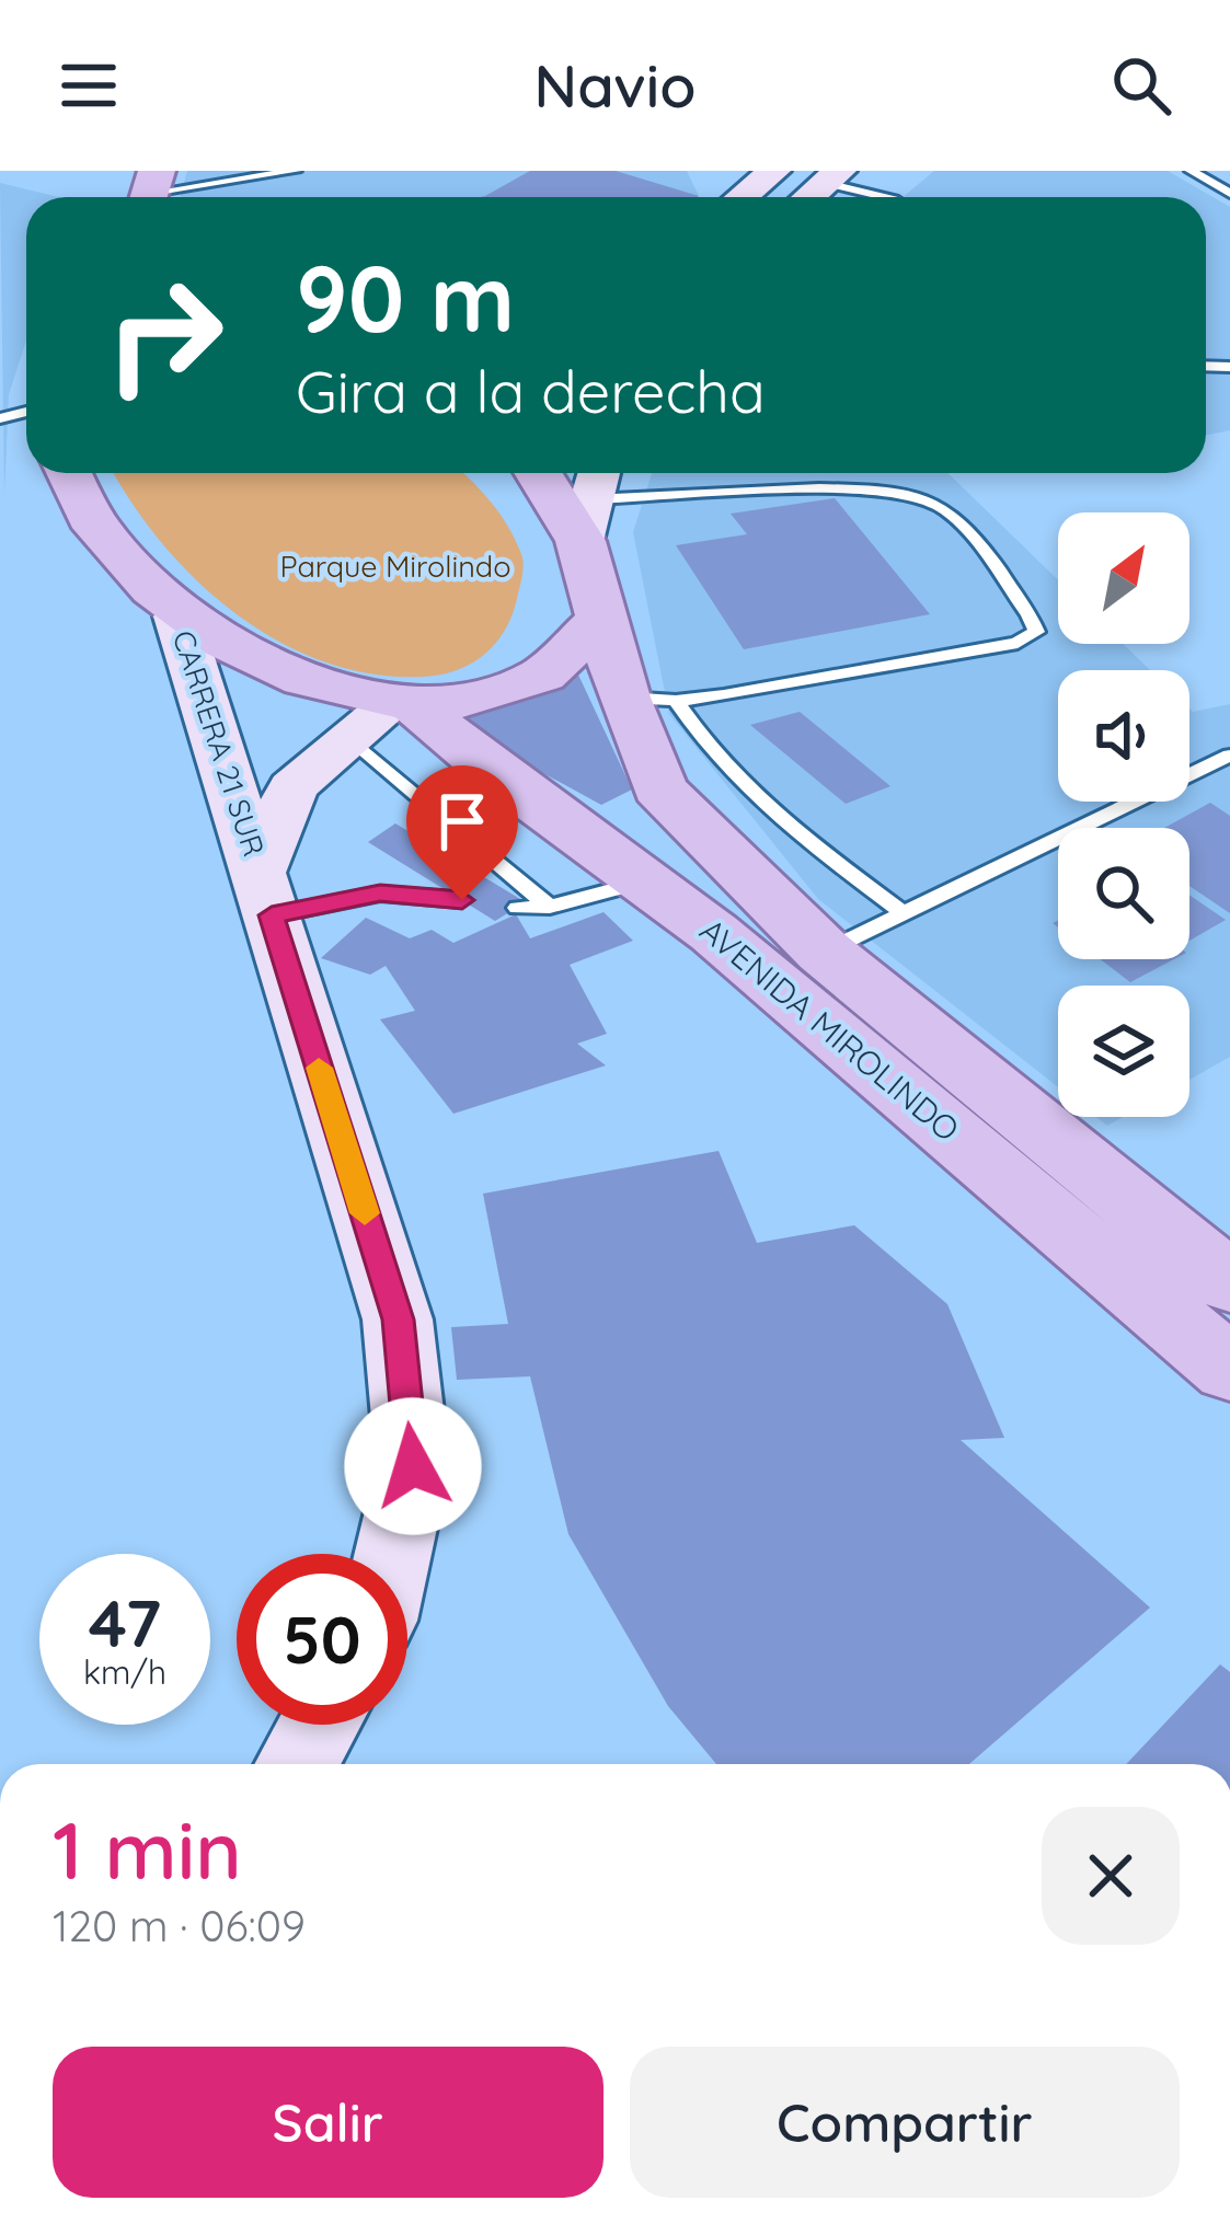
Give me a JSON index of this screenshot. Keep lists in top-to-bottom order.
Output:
{
  "streets": {
    "main road": ["CARRERA 21 SUR", "AVENIDA MIROLINDO"]
  },
  "crossings": [
    ["CARRERA 21 SUR", "AVENIDA MIROLINDO"]
  ],
  "parks": ["Parque Mirolindo"],
  "north": "top right",
  "page": {
    "header": "Navio",
    "turn": ["90 m", "Gira a la derecha"],
    "speed": "47 km/h",
    "limit": "50",
    "heading": ["1 min", "120 m · 06:09"],
    "buttons": ["Salir", "Compartir"]
  }
}
